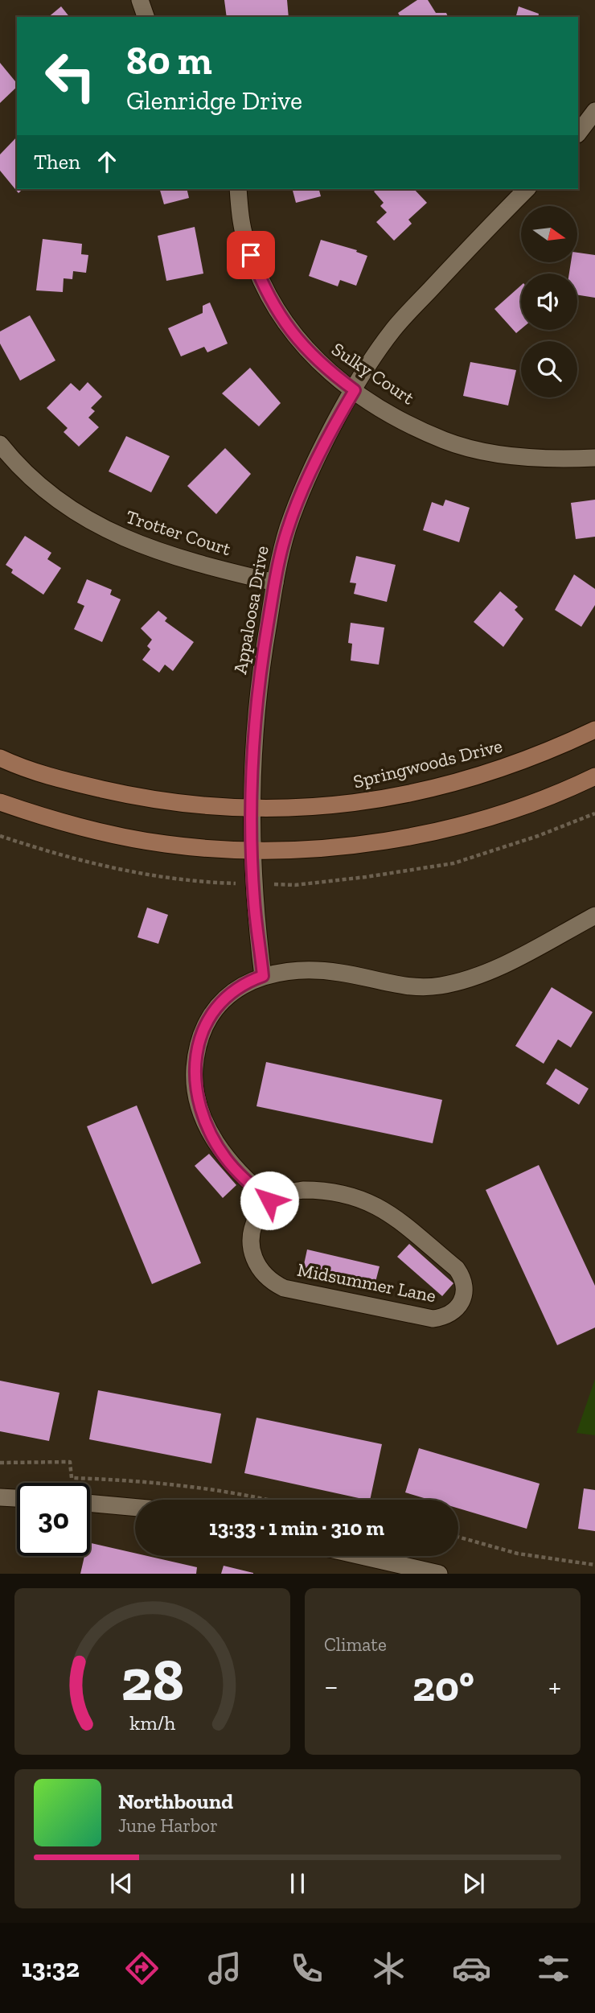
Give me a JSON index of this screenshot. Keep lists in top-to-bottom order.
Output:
{
  "streets": {
    "street": [
      "Sulky Court",
      "Trotter Court",
      "Appaloosa Drive",
      "Springwoods Drive",
      "Midsummer Lane"
    ]
  },
  "crossings": [
    ["Sulky Court", "Appaloosa Drive"],
    ["Trotter Court", "Appaloosa Drive"],
    ["Appaloosa Drive", "Springwoods Drive"]
  ],
  "north": "right",
  "page": {
    "turn": ["80 m", "Glenridge Drive"],
    "then": "Then",
    "limit": "30",
    "trip": "13:33 · 1 min · 310 m",
    "tile": "Climate",
    "heat": ["−", "20°", "+"],
    "song": ["Northbound", "June Harbor"],
    "tabs": "13:32",
    "gauge": ["28", "km/h"]
  }
}
